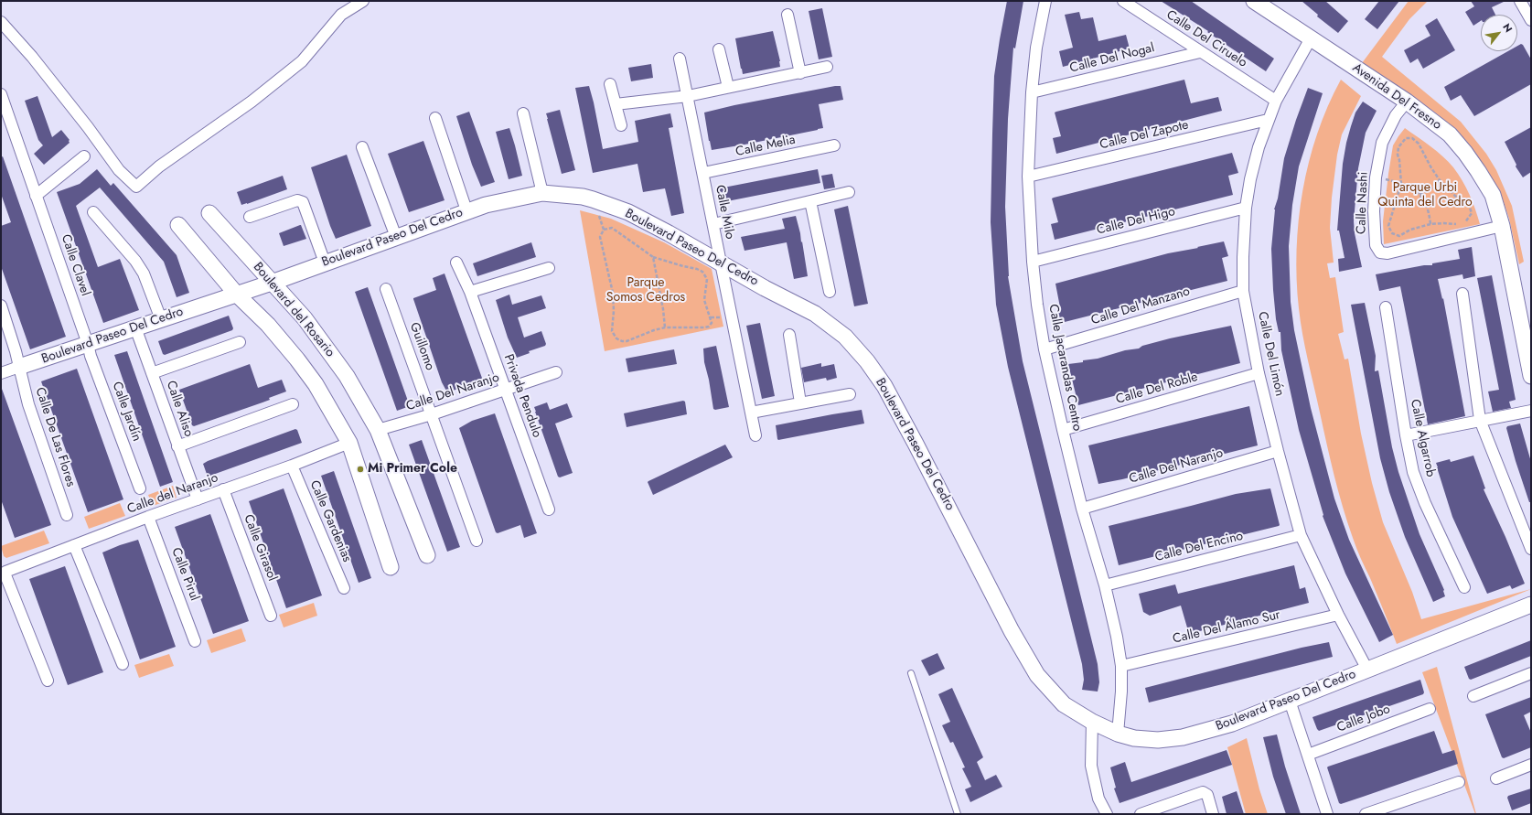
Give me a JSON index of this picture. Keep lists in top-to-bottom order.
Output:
{
  "streets": {
    "street": [
      "Calle Del Ciruelo",
      "Calle Del Nogal",
      "Avenida Del Fresno",
      "Calle Del Zapote",
      "Calle Melia",
      "Calle Nashi",
      "Calle Milo",
      "Calle Del Higo",
      "Boulevard Paseo Del Cedro",
      "Calle Clavel",
      "Calle Del Manzano",
      "Boulevard del Rosario",
      "Guillomo",
      "Calle Del Limón",
      "Calle Jacarandas Centro",
      "Calle Del Roble",
      "Calle Del Naranjo",
      "Privada Pendulo",
      "Calle Aliso",
      "Calle Jardín",
      "Calle De Las Flores",
      "Calle Algarrob",
      "Calle del Naranjo",
      "Calle Gardenias",
      "Calle Del Encino",
      "Calle Girasol",
      "Calle Pirul",
      "Calle Del Álamo Sur",
      "Calle Jobo"
    ]
  },
  "crossings": [
    ["Calle Del Ciruelo", "Calle Del Nogal"],
    ["Calle Del Ciruelo", "Calle Del Limón"],
    ["Calle Del Nogal", "Calle Jacarandas Centro"],
    ["Avenida Del Fresno", "Calle Nashi"],
    ["Avenida Del Fresno", "Calle Del Limón"],
    ["Calle Del Zapote", "Calle Del Limón"],
    ["Calle Del Zapote", "Calle Jacarandas Centro"],
    ["Calle Melia", "Calle Milo"],
    ["Calle Milo", "Boulevard Paseo Del Cedro"],
    ["Calle Del Higo", "Calle Del Limón"],
    ["Calle Del Higo", "Calle Jacarandas Centro"],
    ["Boulevard Paseo Del Cedro", "Calle Clavel"],
    ["Boulevard Paseo Del Cedro", "Boulevard del Rosario"],
    ["Boulevard Paseo Del Cedro", "Calle Del Limón"],
    ["Boulevard Paseo Del Cedro", "Calle Jacarandas Centro"],
    ["Boulevard Paseo Del Cedro", "Calle Aliso"],
    ["Boulevard Paseo Del Cedro", "Calle Jardín"],
    ["Boulevard Paseo Del Cedro", "Calle De Las Flores"],
    ["Calle Clavel", "Calle Jardín"],
    ["Calle Del Manzano", "Calle Del Limón"],
    ["Calle Del Manzano", "Calle Jacarandas Centro"],
    ["Boulevard del Rosario", "Calle Del Naranjo"],
    ["Guillomo", "Calle Del Naranjo"],
    ["Calle Del Limón", "Calle Del Roble"],
    ["Calle Del Limón", "Calle Del Naranjo"],
    ["Calle Del Limón", "Calle Del Encino"],
    ["Calle Del Limón", "Calle Del Álamo Sur"],
    ["Calle Jacarandas Centro", "Calle Del Roble"],
    ["Calle Jacarandas Centro", "Calle Del Naranjo"],
    ["Calle Jacarandas Centro", "Calle Del Encino"],
    ["Calle Jacarandas Centro", "Calle Del Álamo Sur"],
    ["Calle Del Naranjo", "Privada Pendulo"],
    ["Calle Aliso", "Calle del Naranjo"],
    ["Calle del Naranjo", "Calle Gardenias"],
    ["Calle del Naranjo", "Calle Girasol"],
    ["Calle del Naranjo", "Calle Pirul"]
  ],
  "parks": ["Parque Urbi Quinta del Cedro", "Parque Somos Cedros"],
  "places": ["Mi Primer Cole"],
  "north": "top right"
}
